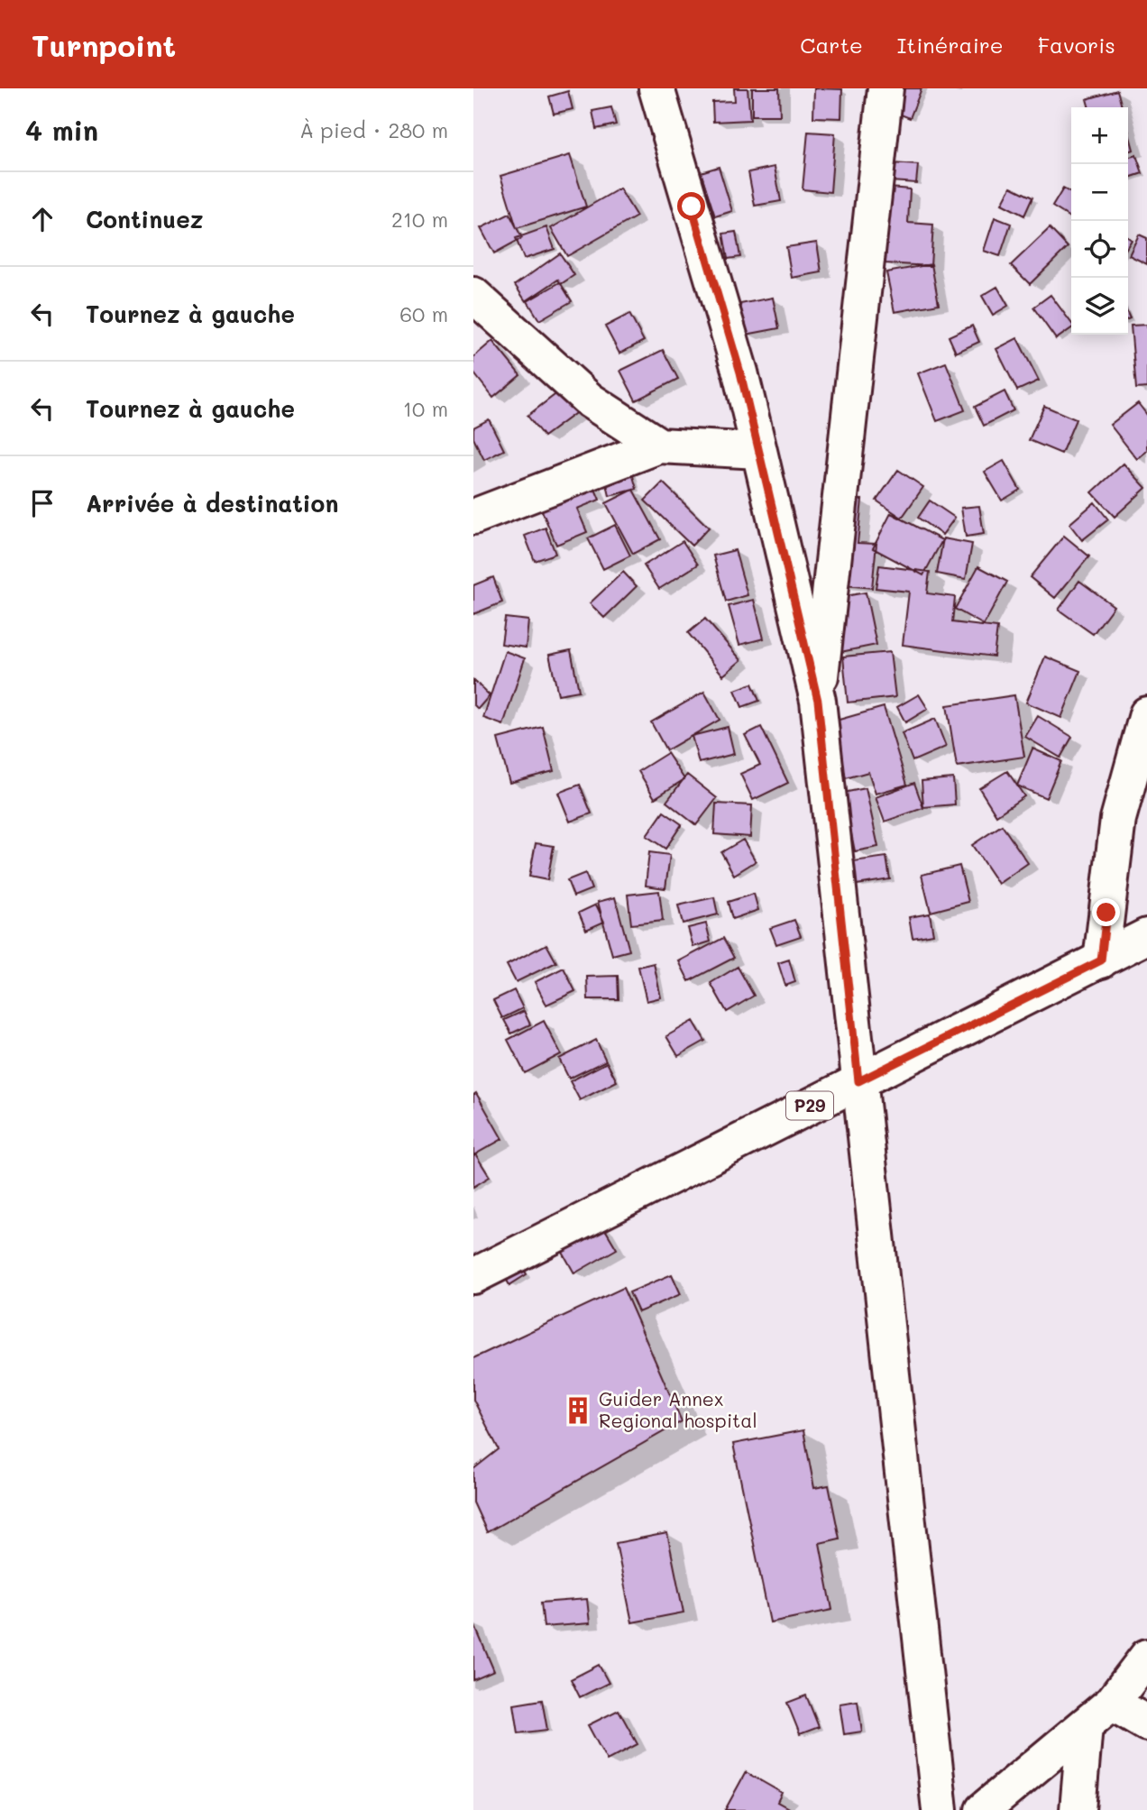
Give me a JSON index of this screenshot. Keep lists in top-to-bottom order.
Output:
{
  "streets": {
    "street": ["P29"]
  },
  "places": {
    "building": ["Guider Annex Regional hospital"]
  },
  "page": {
    "header": "Turnpoint",
    "nav": ["Carte", "Itinéraire", "Favoris"],
    "heading": ["4 min", "À pied · 280 m"],
    "map_buttons": ["+", "−"],
    "list": [
      ["Continuez", "210 m"],
      ["Tournez à gauche", "60 m"],
      ["Tournez à gauche", "10 m"],
      "Arrivée à destination"
    ]
  }
}
